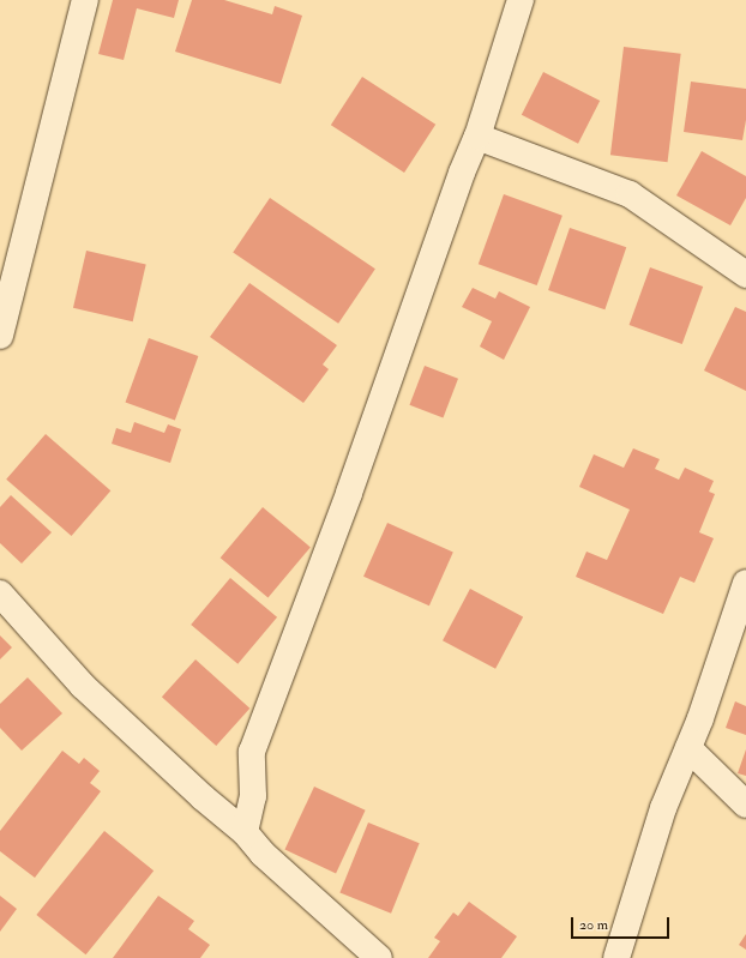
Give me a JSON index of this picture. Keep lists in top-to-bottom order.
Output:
{
  "scale_bar": "20 m"
}
